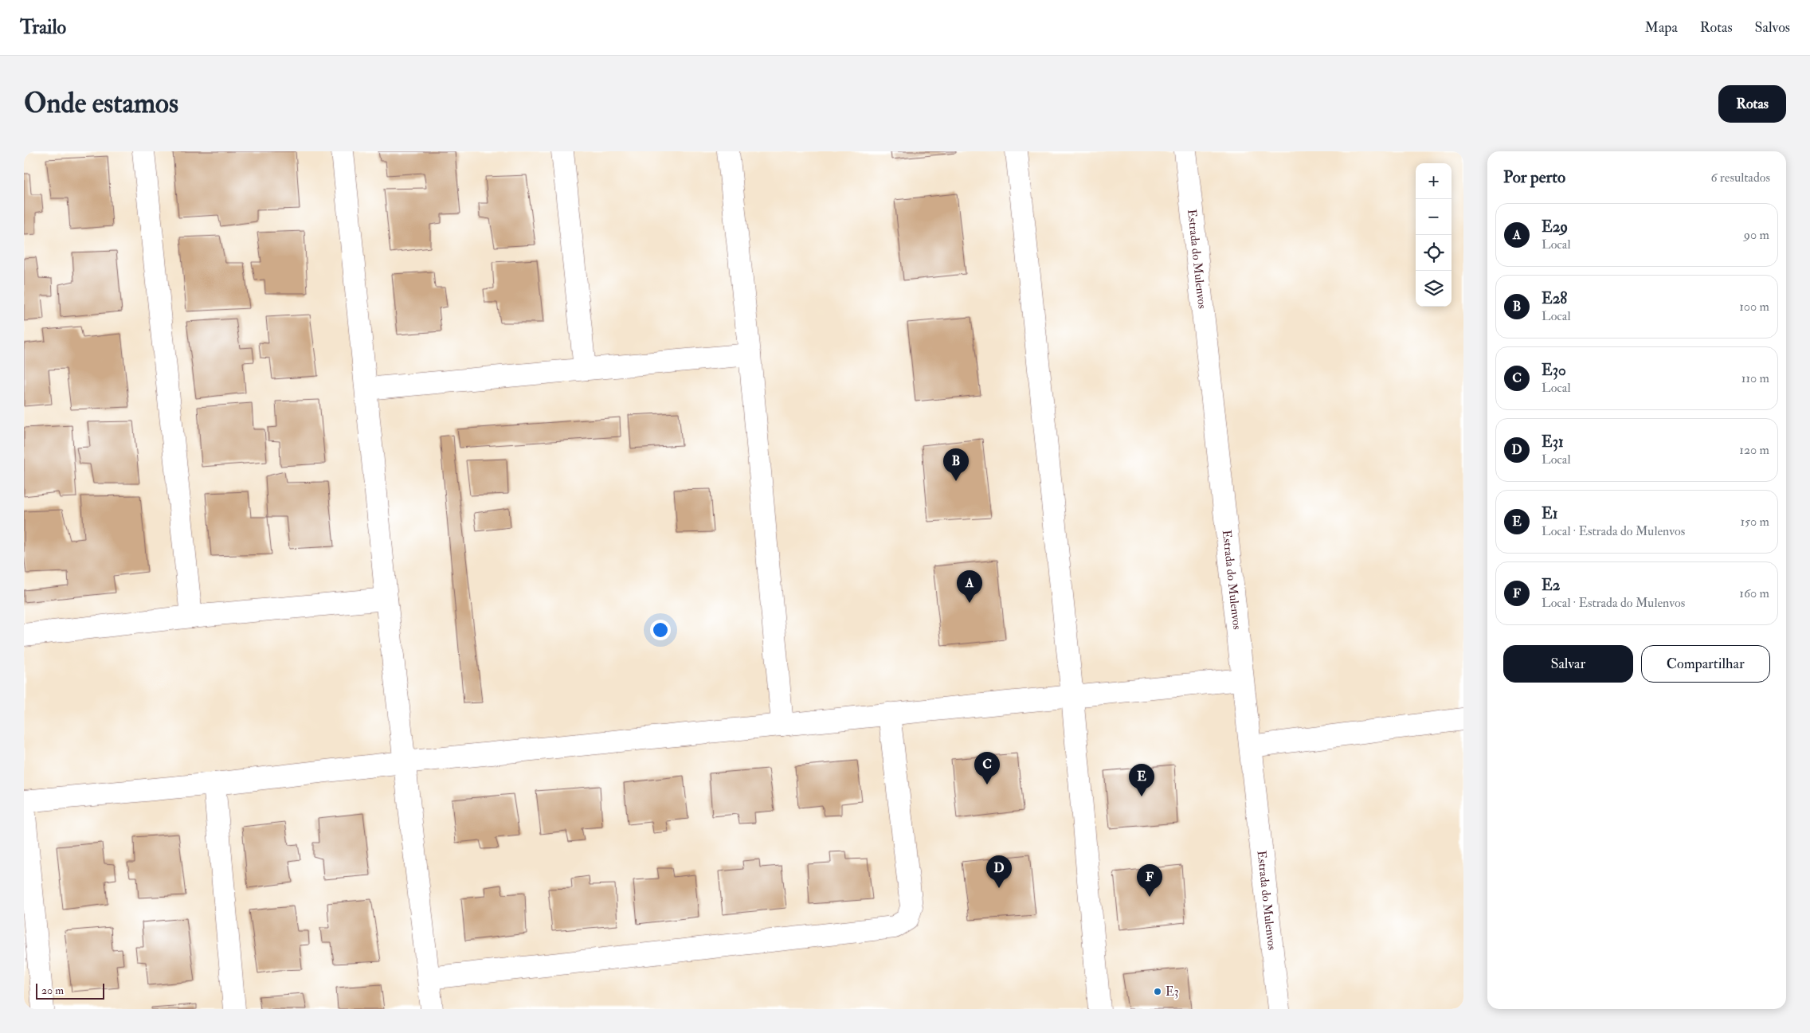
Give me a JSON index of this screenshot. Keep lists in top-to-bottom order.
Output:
{
  "streets": {
    "street": ["Estrada do Mulenvos"]
  },
  "places": ["E3"],
  "scale_bar": "20 m",
  "page": {
    "header": "Trailo",
    "nav": ["Mapa", "Rotas", "Salvos"],
    "buttons": [
      "Rotas",
      ["Salvar", "Compartilhar"]
    ],
    "title": "Onde estamos",
    "heading": ["Por perto", "6 resultados"],
    "map_buttons": ["+", "−"],
    "list": [
      {
        "mark": "A",
        "name": "E29",
        "note": "Local",
        "value": "90 m"
      },
      {
        "mark": "B",
        "name": "E28",
        "note": "Local",
        "value": "100 m"
      },
      {
        "mark": "C",
        "name": "E30",
        "note": "Local",
        "value": "110 m"
      },
      {
        "mark": "D",
        "name": "E31",
        "note": "Local",
        "value": "120 m"
      },
      {
        "mark": "E",
        "name": "E1",
        "note": "Local · Estrada do Mulenvos",
        "value": "150 m"
      },
      {
        "mark": "F",
        "name": "E2",
        "note": "Local · Estrada do Mulenvos",
        "value": "160 m"
      }
    ],
    "pins": [
      "B",
      "A",
      "C",
      "E",
      "D",
      "F"
    ],
    "scale": "20 m"
  }
}
